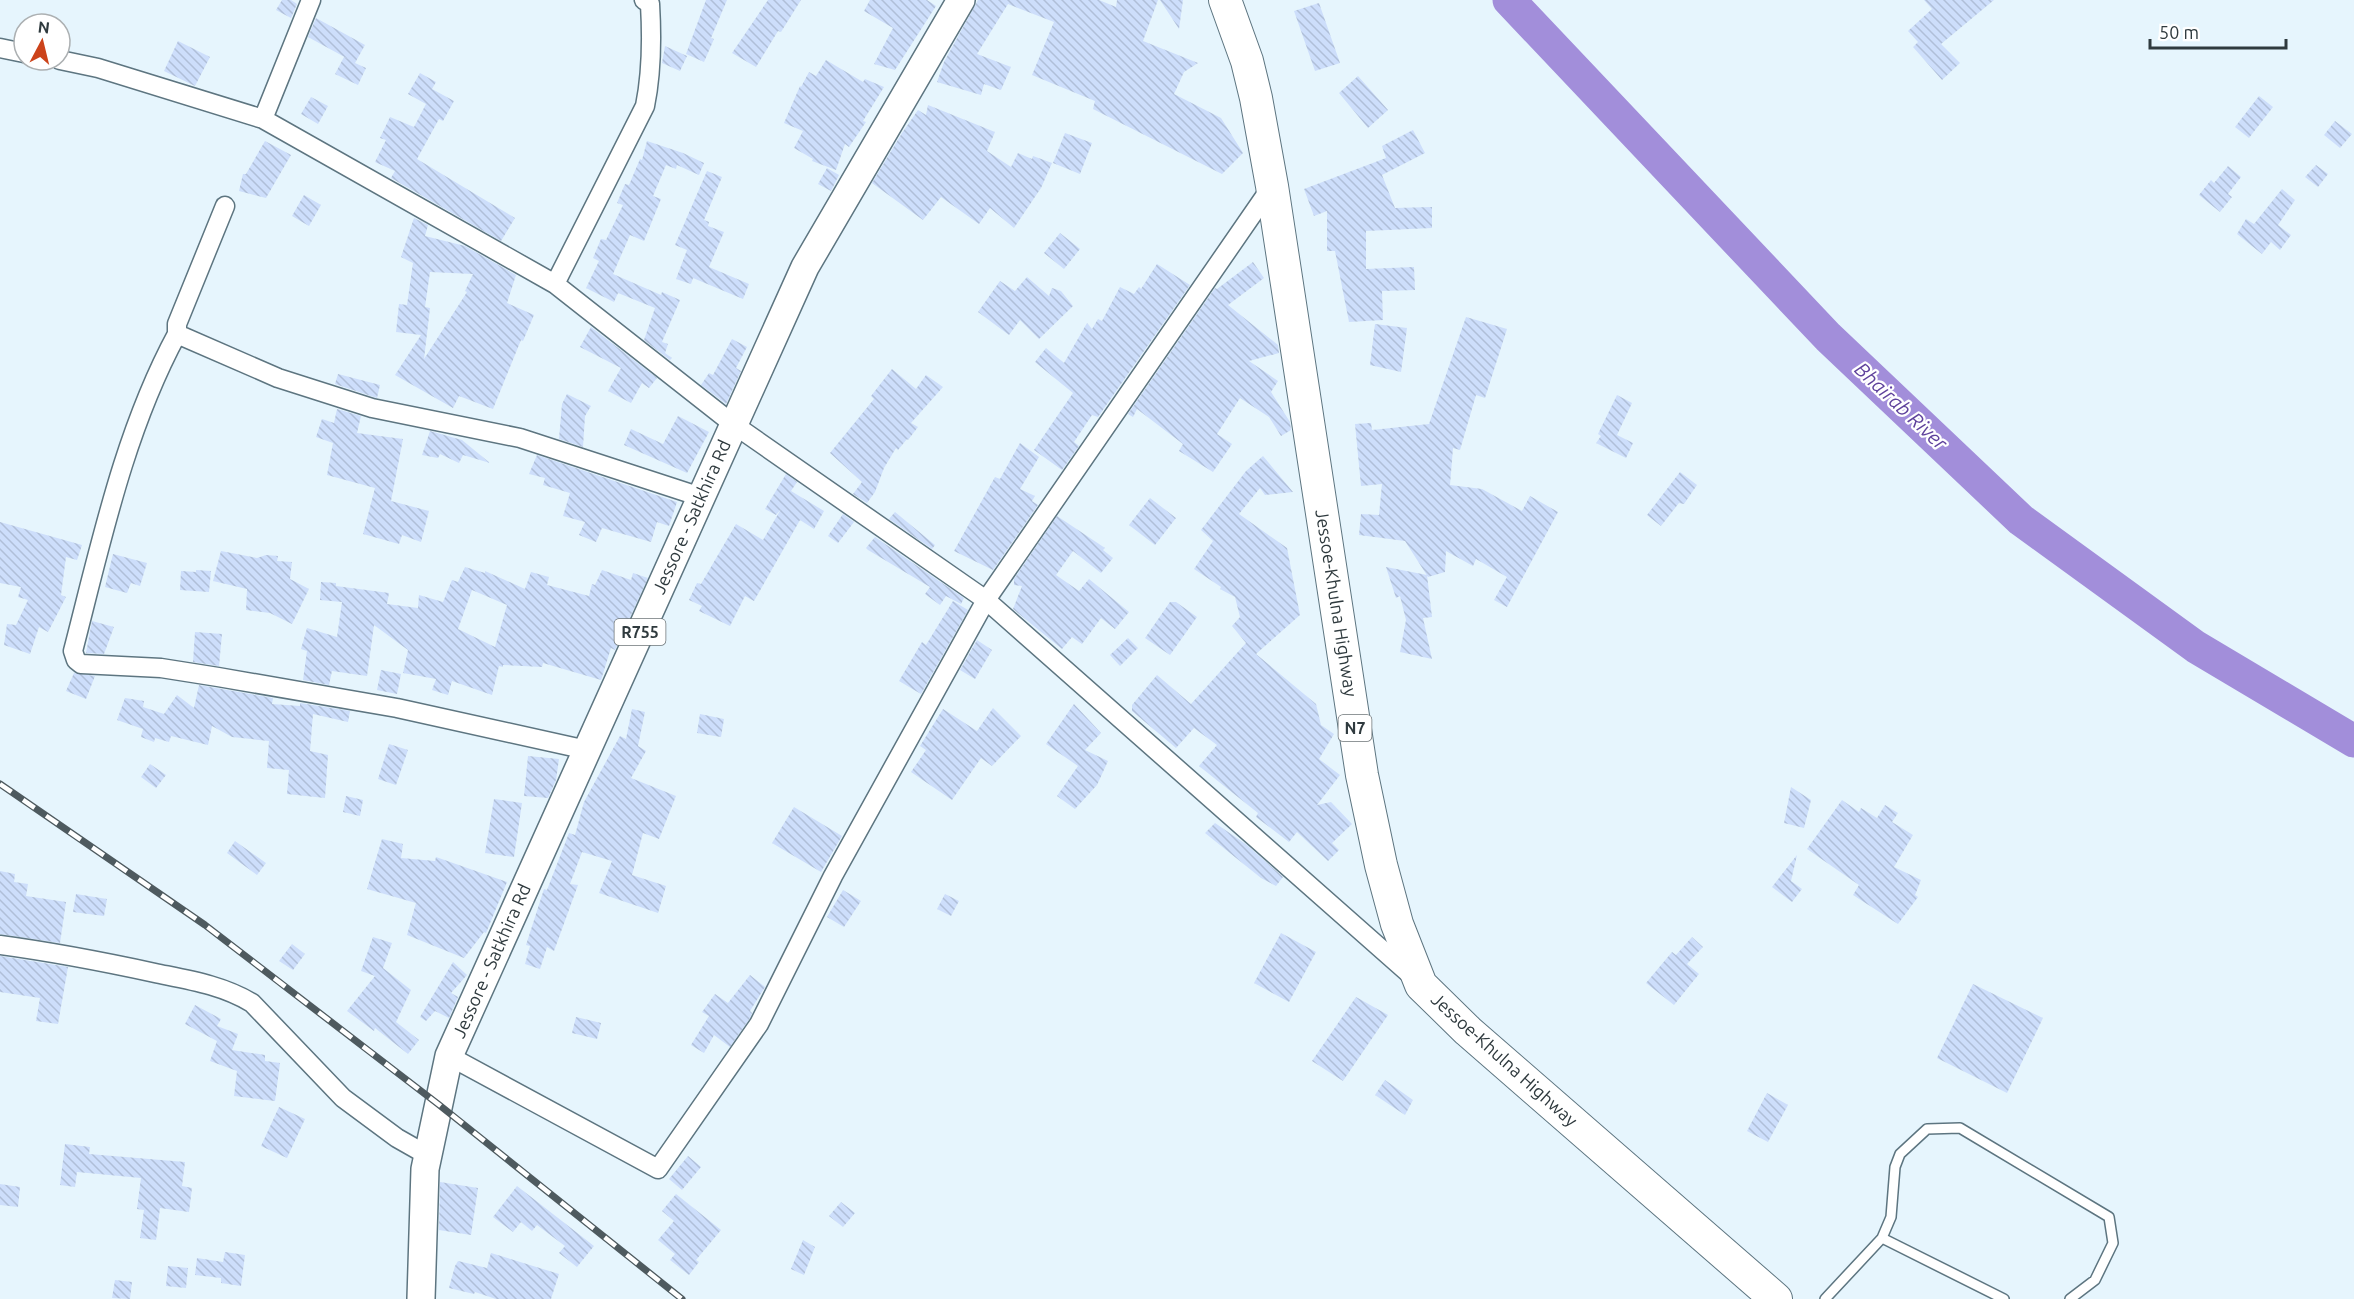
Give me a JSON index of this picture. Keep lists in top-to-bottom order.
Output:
{
  "streets": {
    "highway": ["Jessoe-Khulna Highway", "N7"],
    "main road": ["Jessore - Satkhira Rd", "R755"]
  },
  "water": ["Bhairab River"],
  "scale_bar": "50 m",
  "north": "top"
}
